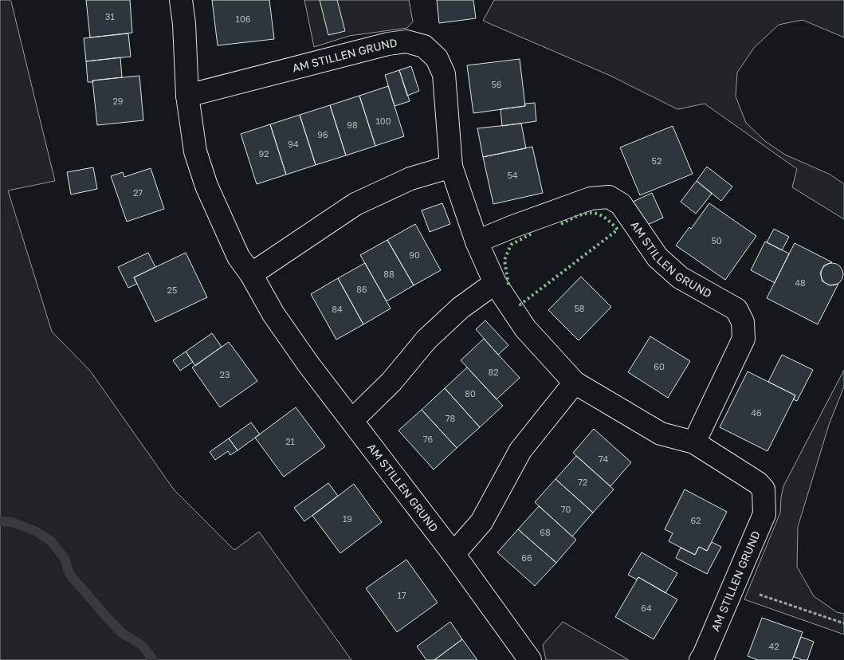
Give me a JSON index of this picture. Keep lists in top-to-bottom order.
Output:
{
  "streets": {
    "street": ["AM STILLEN GRUND"]
  },
  "house_numbers": [
    "31",
    "106",
    "56",
    "29",
    "100",
    "98",
    "96",
    "94",
    "92",
    "52",
    "54",
    "27",
    "50",
    "90",
    "88",
    "48",
    "86",
    "25",
    "58",
    "84",
    "60",
    "82",
    "23",
    "80",
    "46",
    "78",
    "76",
    "21",
    "74",
    "72",
    "70",
    "19",
    "62",
    "68",
    "66",
    "17",
    "64",
    "42"
  ]
}
